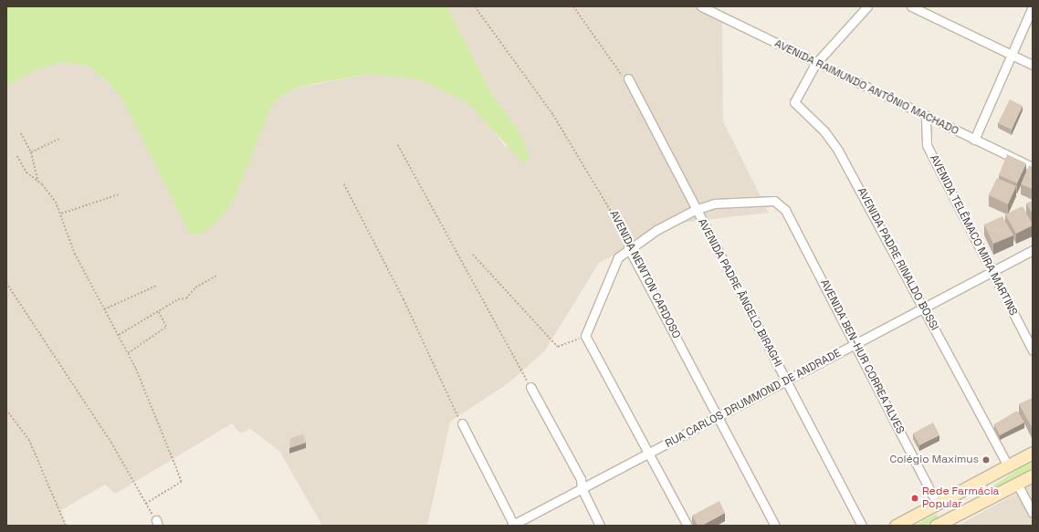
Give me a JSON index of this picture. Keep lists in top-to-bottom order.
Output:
{
  "streets": {
    "street": [
      "AVENIDA RAIMUNDO ANTÔNIO MACHADO",
      "AVENIDA TELÊMACO MIRA MARTINS",
      "AVENIDA PADRE RINALDO BOSSI",
      "AVENIDA NEWTON CARDOSO",
      "AVENIDA PADRE ÂNGELO BIRAGHI",
      "AVENIDA BEN-HUR CORREA ALVES",
      "RUA CARLOS DRUMMOND DE ANDRADE"
    ]
  },
  "crossings": [
    ["AVENIDA RAIMUNDO ANTÔNIO MACHADO", "AVENIDA TELÊMACO MIRA MARTINS"],
    ["AVENIDA RAIMUNDO ANTÔNIO MACHADO", "AVENIDA PADRE RINALDO BOSSI"],
    ["AVENIDA TELÊMACO MIRA MARTINS", "RUA CARLOS DRUMMOND DE ANDRADE"],
    ["AVENIDA PADRE RINALDO BOSSI", "RUA CARLOS DRUMMOND DE ANDRADE"],
    ["AVENIDA NEWTON CARDOSO", "RUA CARLOS DRUMMOND DE ANDRADE"],
    ["AVENIDA PADRE ÂNGELO BIRAGHI", "AVENIDA BEN-HUR CORREA ALVES"],
    ["AVENIDA PADRE ÂNGELO BIRAGHI", "RUA CARLOS DRUMMOND DE ANDRADE"],
    ["AVENIDA BEN-HUR CORREA ALVES", "RUA CARLOS DRUMMOND DE ANDRADE"]
  ],
  "places": ["Colégio Maximus", "Rede Farmácia Popular"]
}
